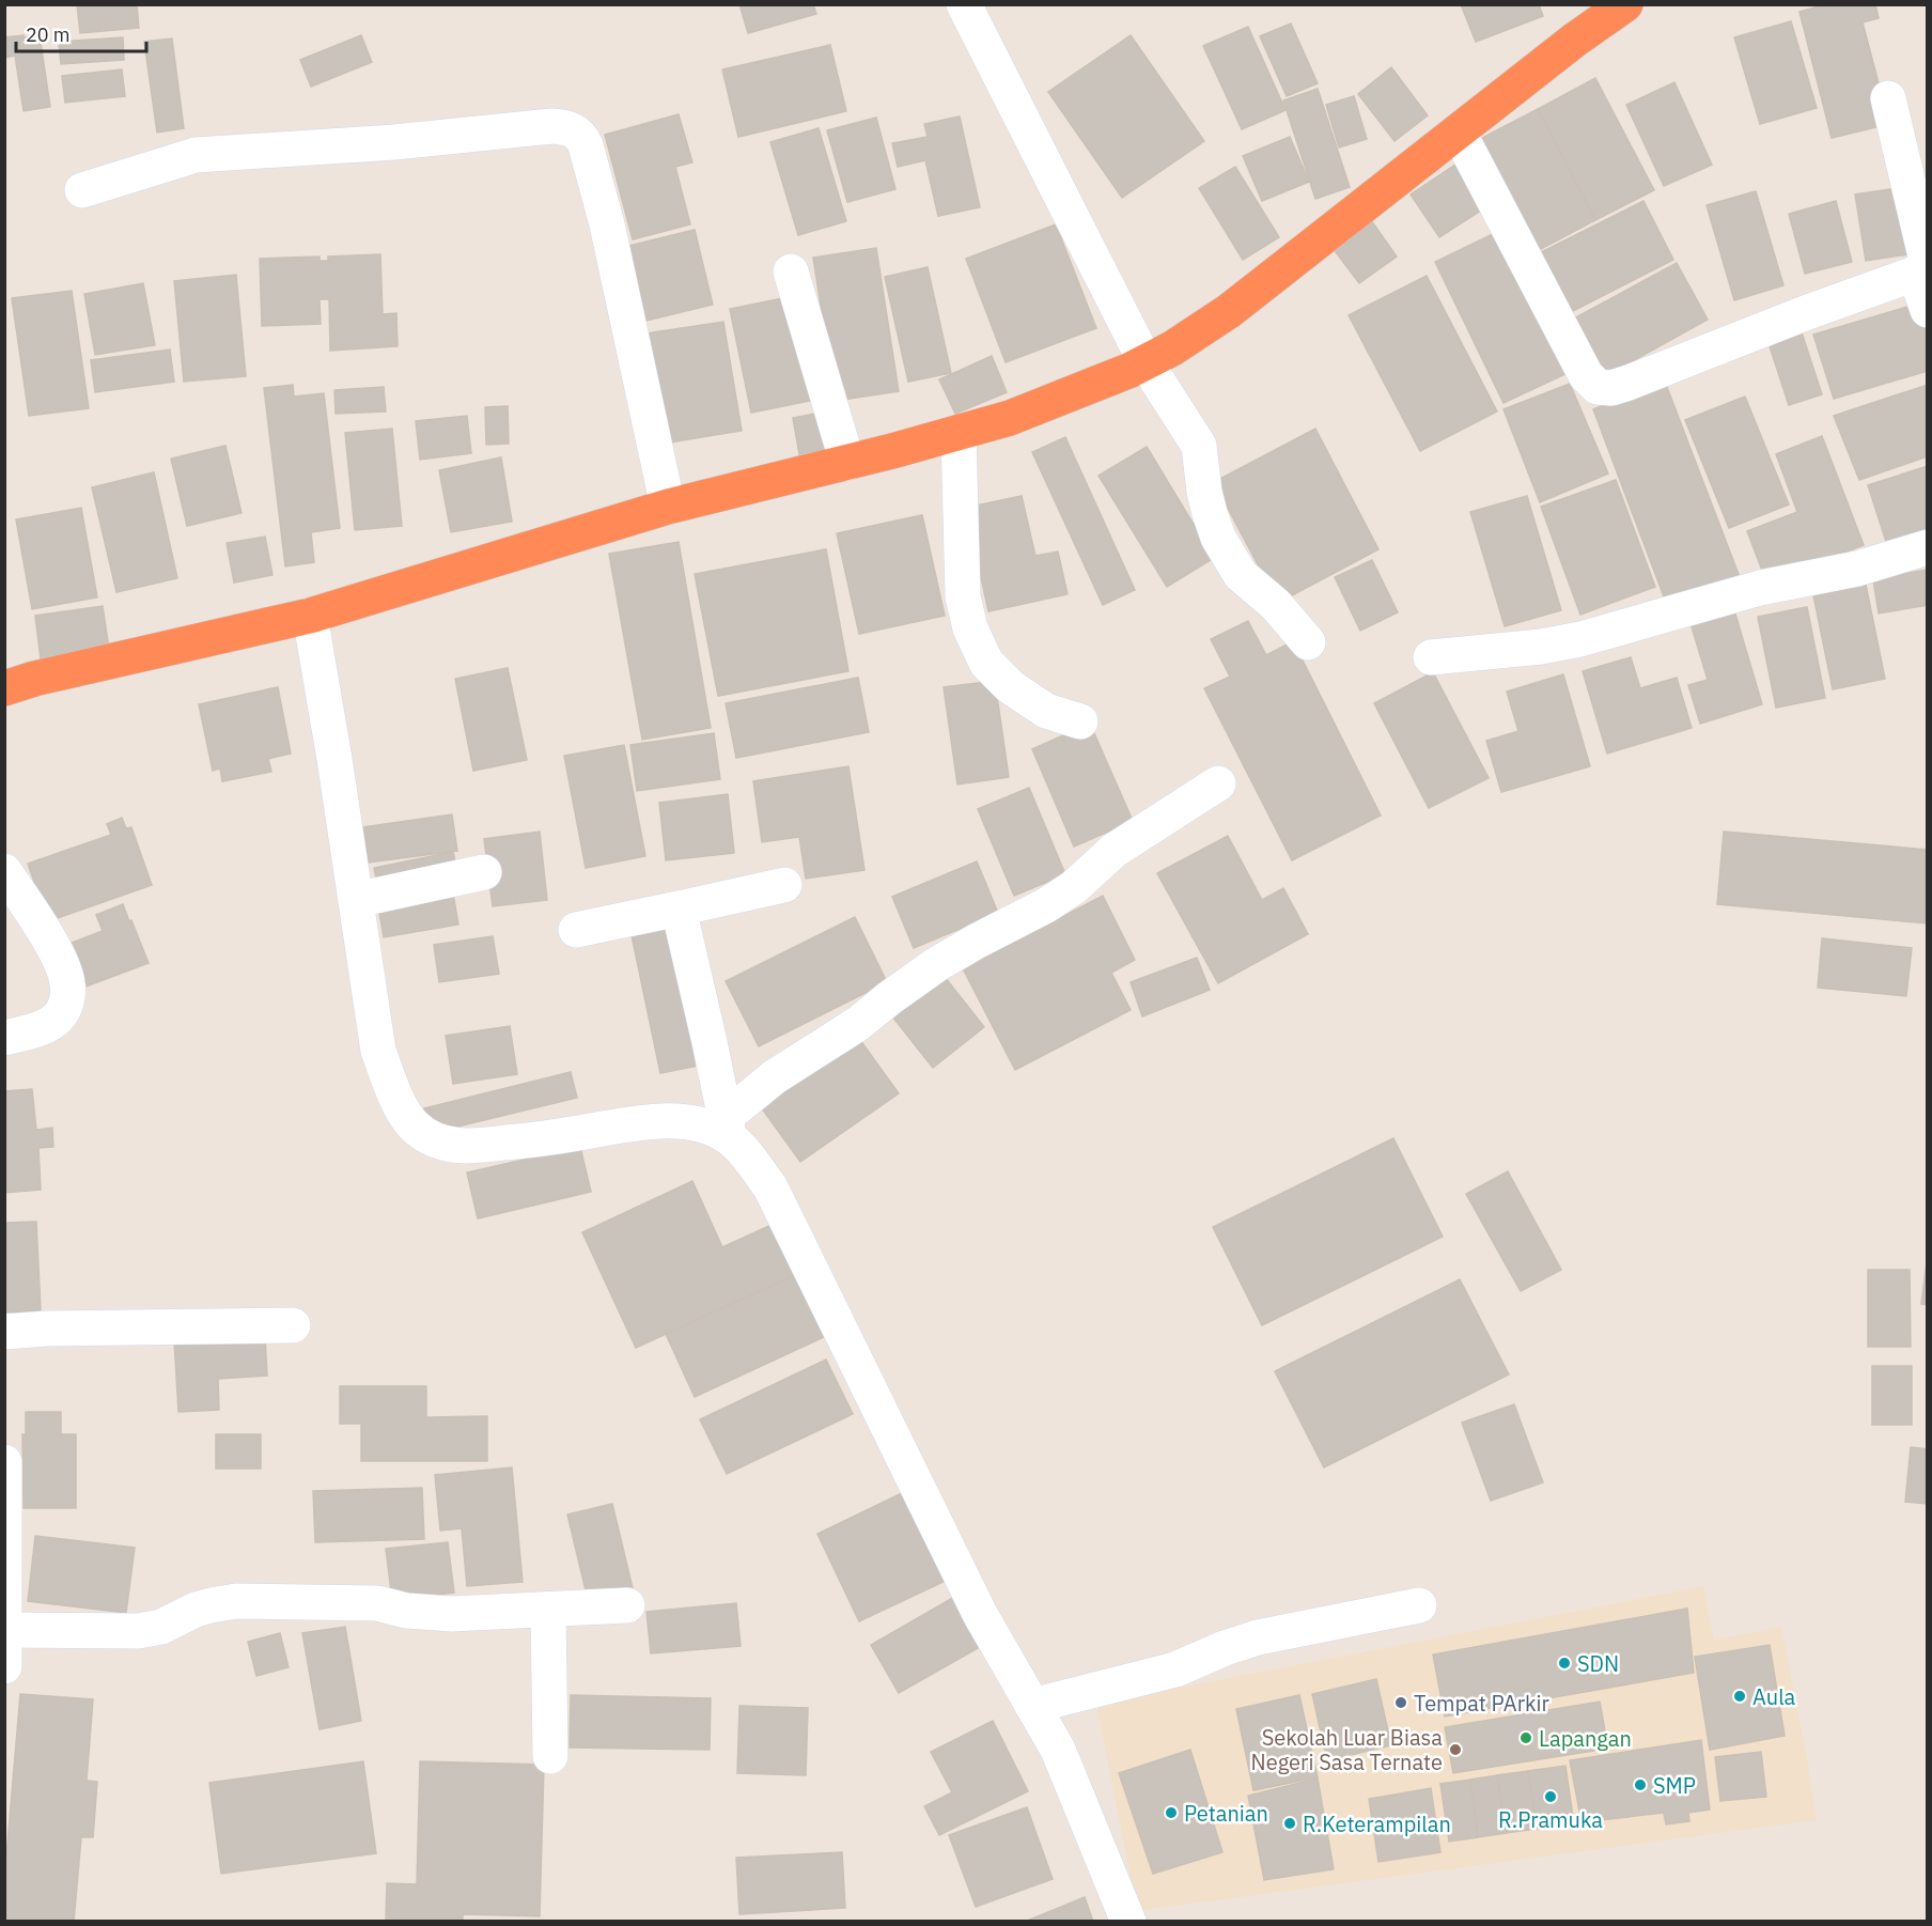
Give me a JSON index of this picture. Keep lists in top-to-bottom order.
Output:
{
  "places": [
    "SDN",
    "Aula",
    "Tempat PArkir",
    "Lapangan",
    "Sekolah Luar Biasa Negeri Sasa Ternate",
    "SMP",
    "R.Pramuka",
    "Petanian",
    "R.Keterampilan"
  ],
  "scale_bar": "20 m"
}
